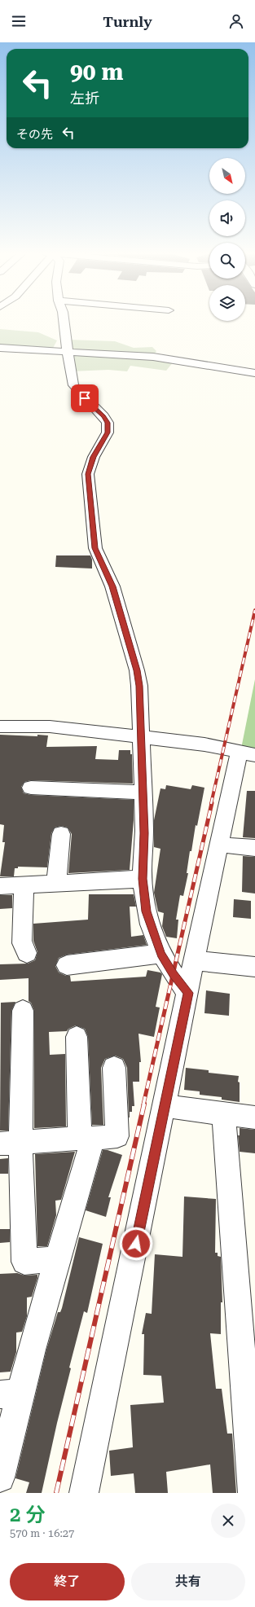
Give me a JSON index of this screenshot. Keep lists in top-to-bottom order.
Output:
{
  "north": "bottom right",
  "page": {
    "header": "Turnly",
    "turn": ["90 m", "左折"],
    "then": "その先",
    "heading": ["2 分", "570 m · 16:27"],
    "buttons": ["終了", "共有"]
  }
}
